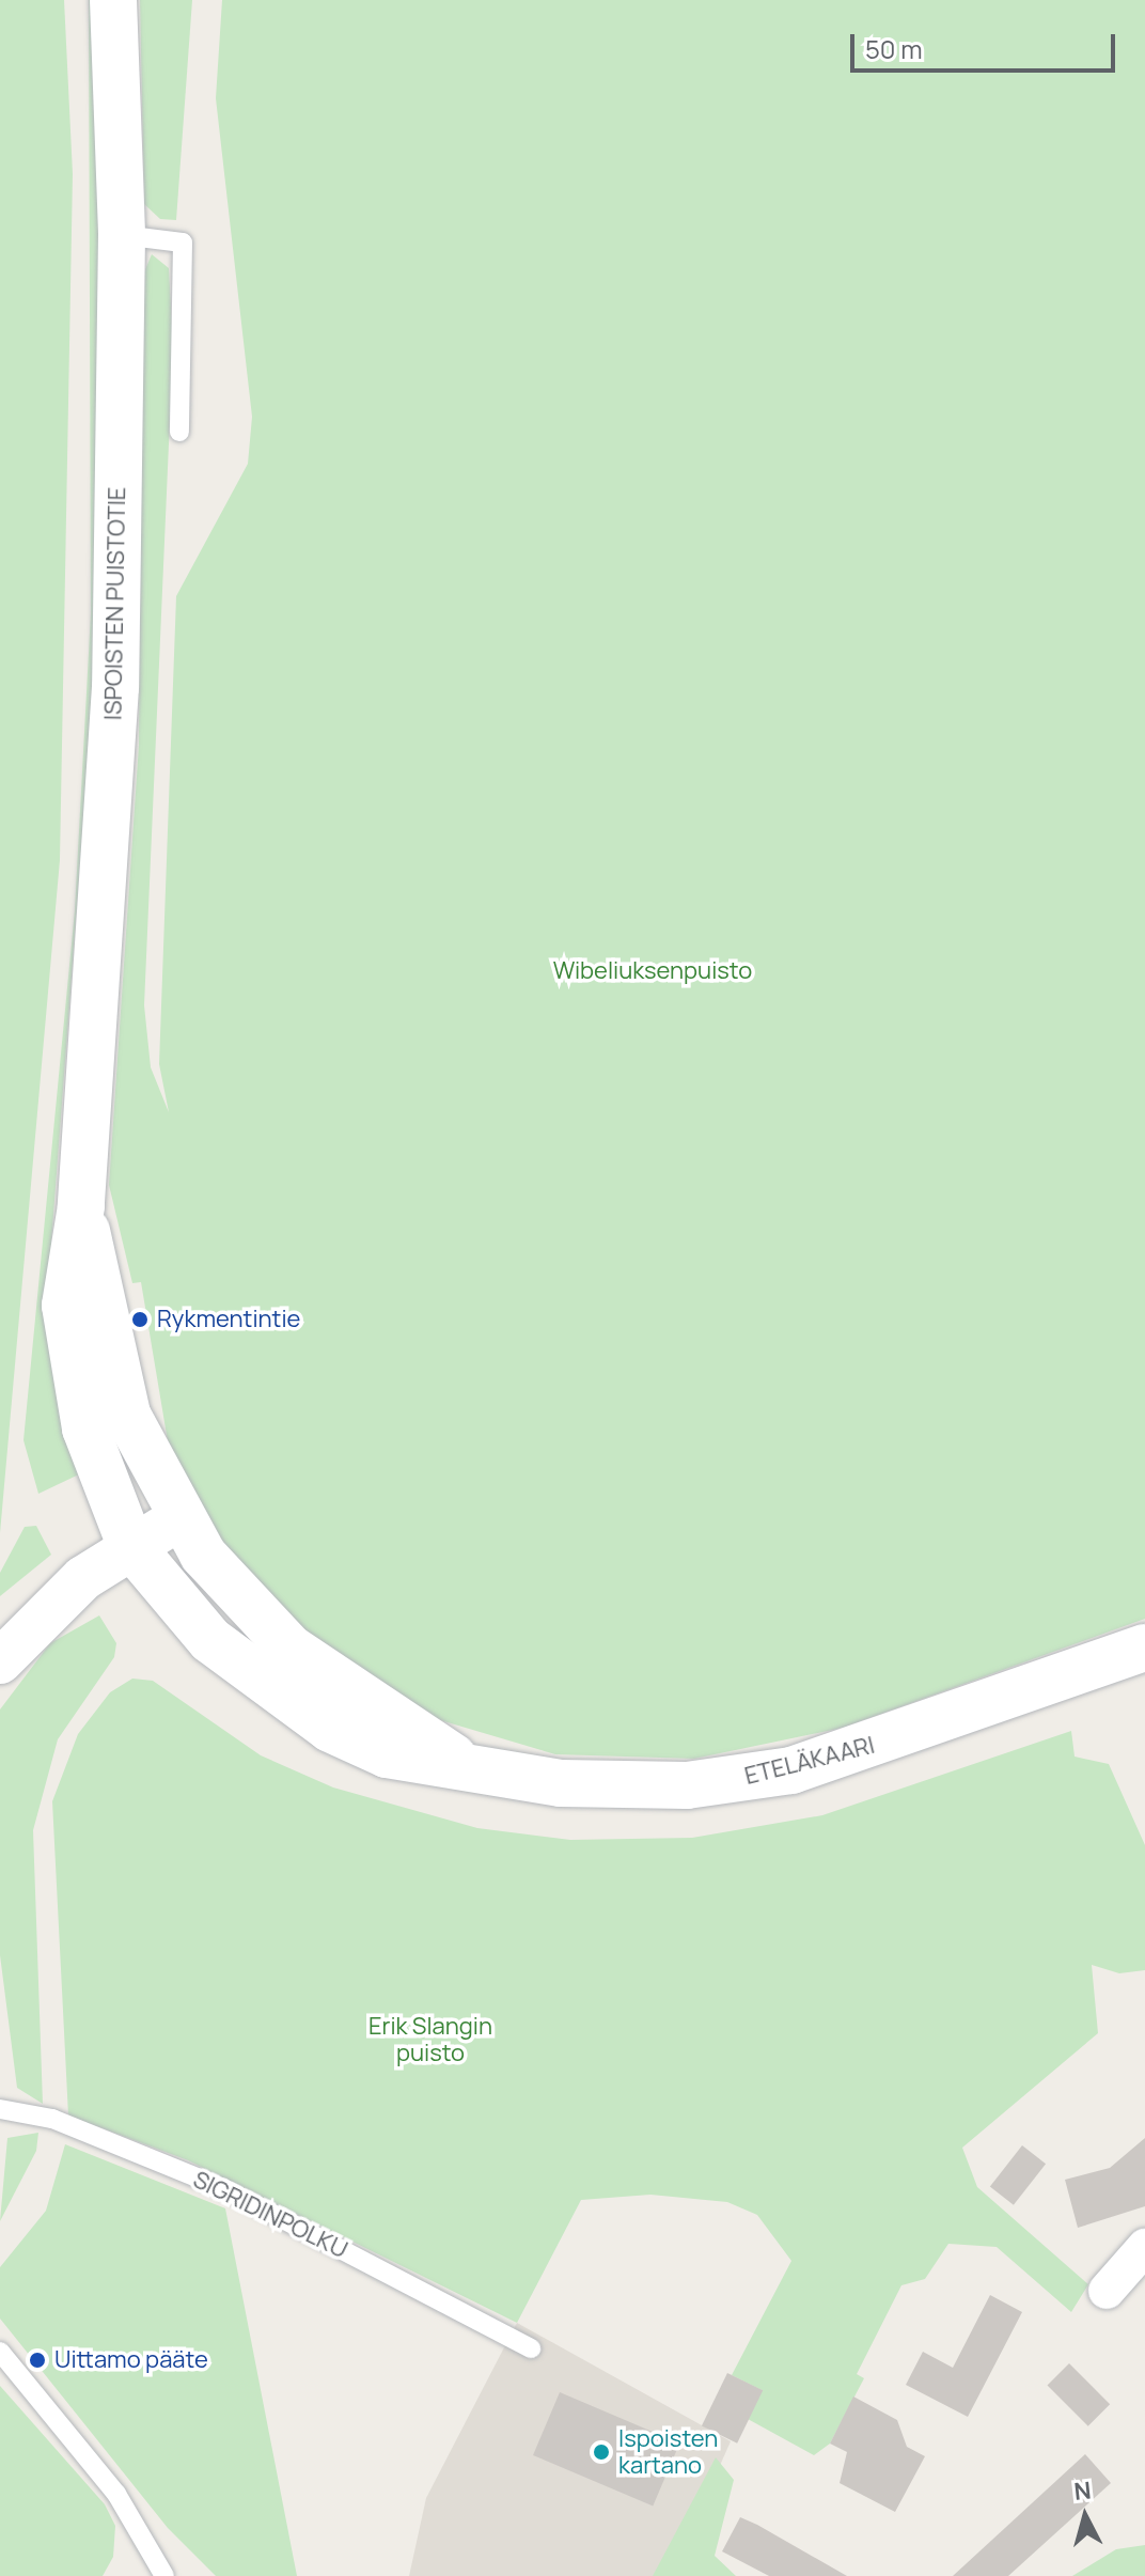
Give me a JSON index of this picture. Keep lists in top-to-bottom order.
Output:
{
  "streets": {
    "main road": ["ISPOISTEN PUISTOTIE", "ETELÄKAARI"],
    "lane": ["SIGRIDINPOLKU"]
  },
  "crossings": [
    ["ISPOISTEN PUISTOTIE", "ETELÄKAARI"]
  ],
  "parks": ["Wibeliuksenpuisto", "Erik Slangin puisto"],
  "places": ["Rykmentintie", "Uittamo pääte", "Ispoisten kartano"],
  "scale_bar": "50 m",
  "north": "top"
}
